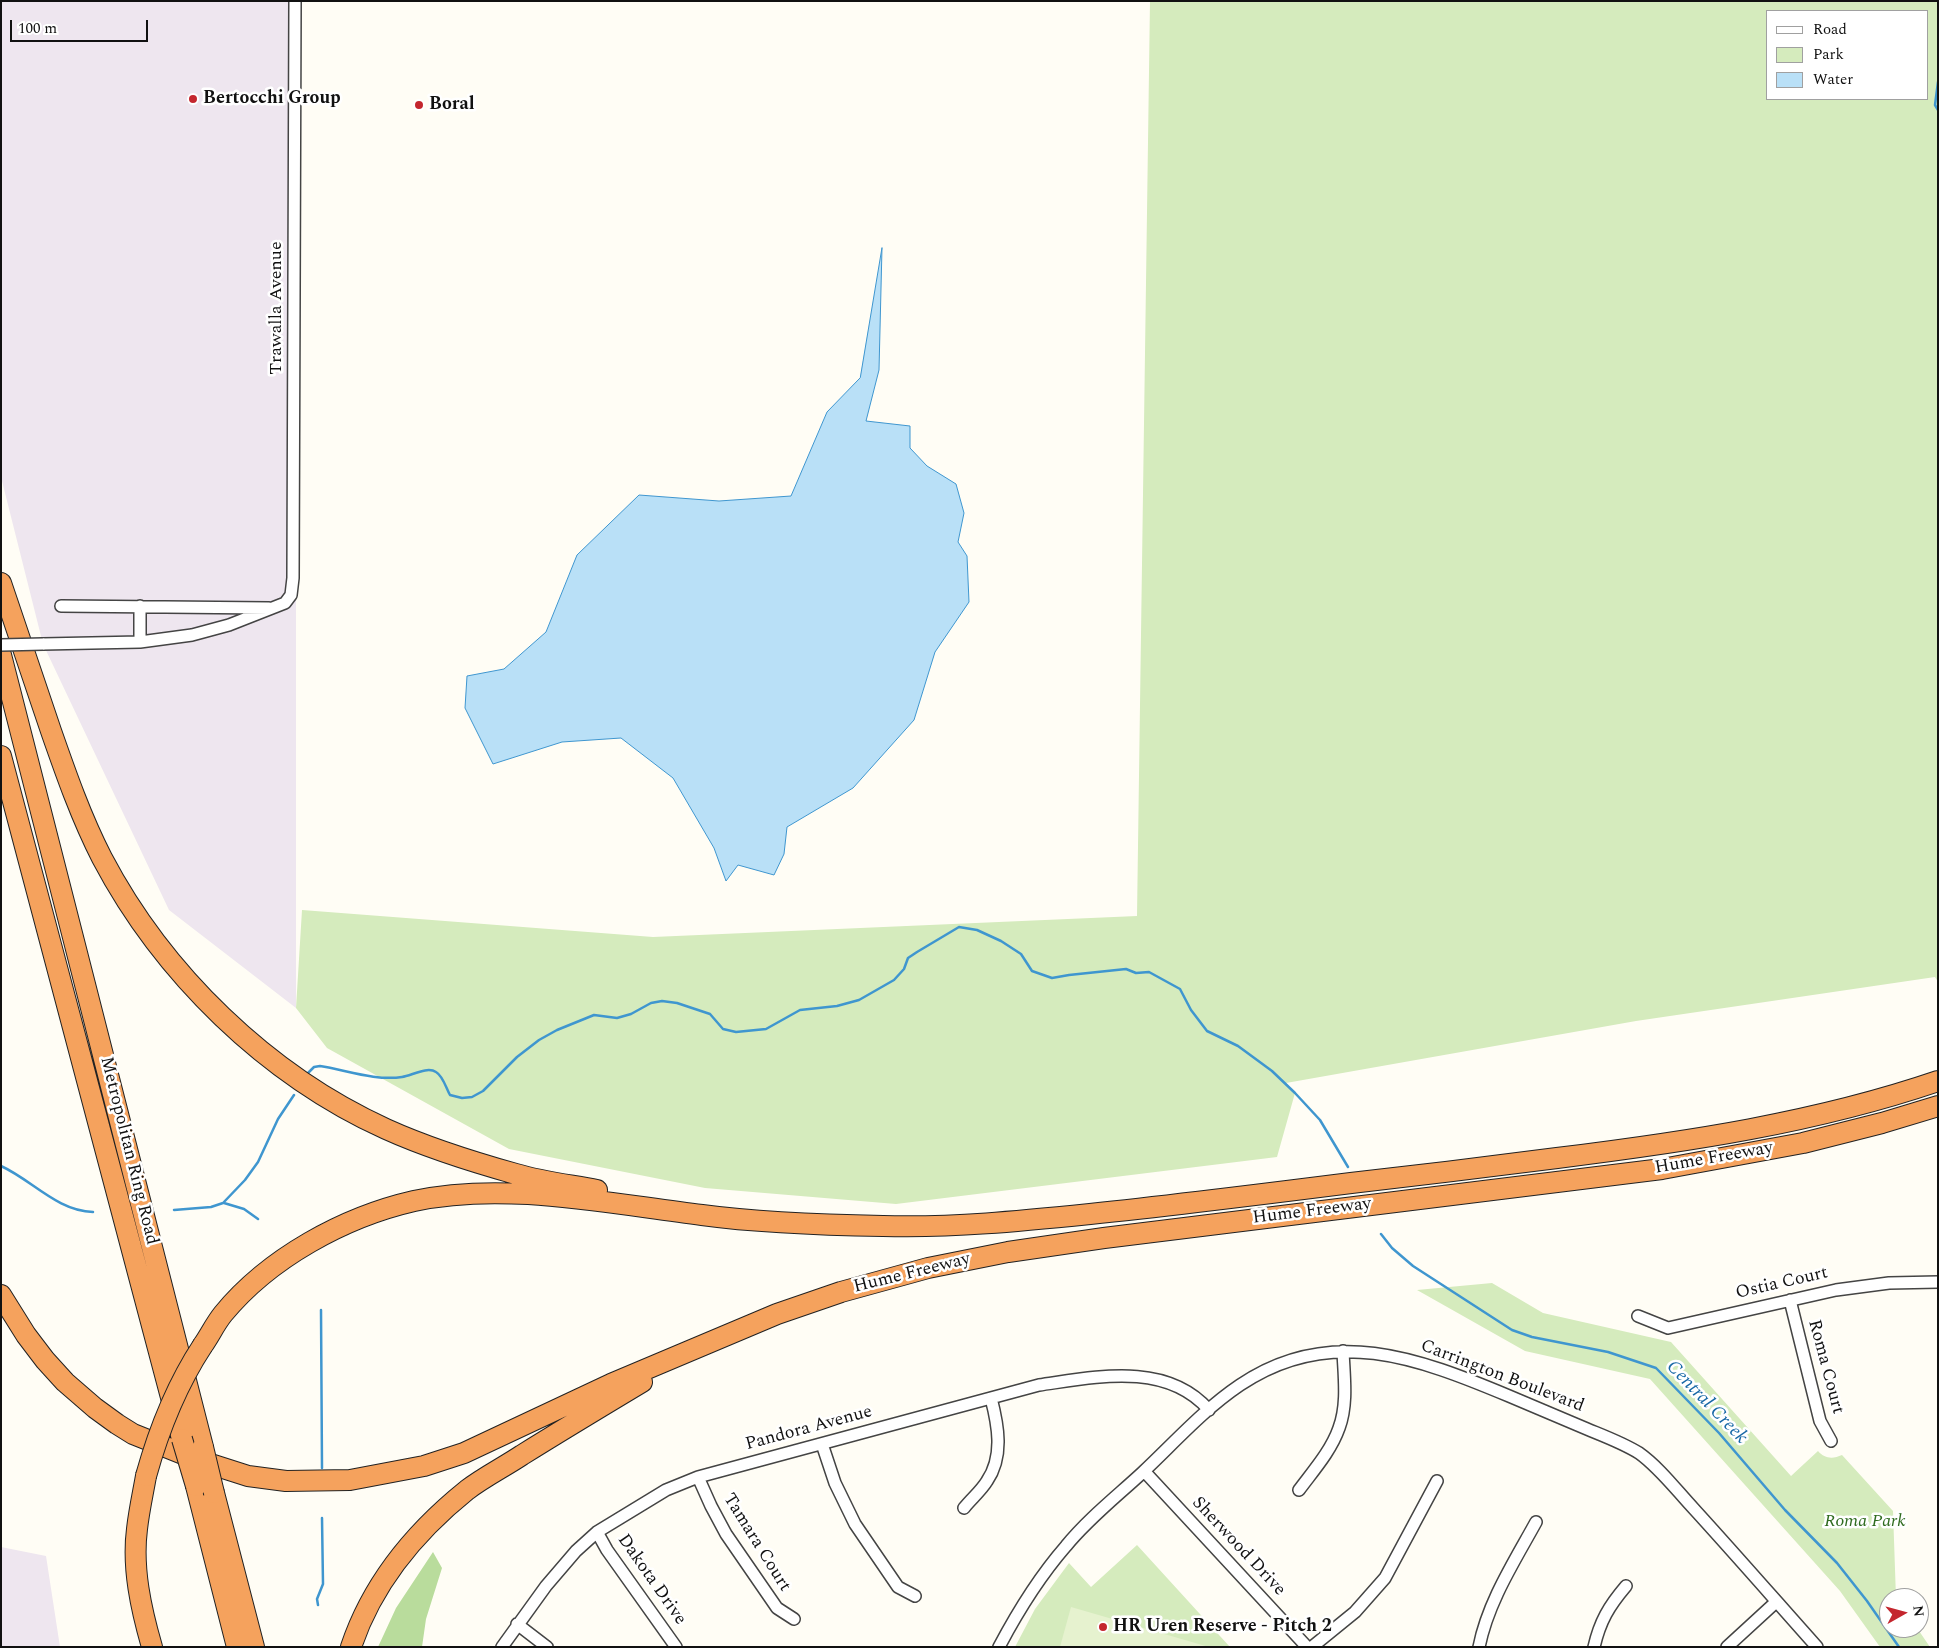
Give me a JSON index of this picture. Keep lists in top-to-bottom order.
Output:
{
  "streets": {
    "highway": ["Metropolitan Ring Road", "Hume Freeway"],
    "street": [
      "Trawalla Avenue",
      "Ostia Court",
      "Roma Court",
      "Carrington Boulevard",
      "Pandora Avenue",
      "Tamara Court",
      "Sherwood Drive",
      "Dakota Drive"
    ]
  },
  "crossings": [
    ["Ostia Court", "Roma Court"],
    ["Carrington Boulevard", "Pandora Avenue"],
    ["Carrington Boulevard", "Sherwood Drive"],
    ["Pandora Avenue", "Tamara Court"],
    ["Pandora Avenue", "Dakota Drive"]
  ],
  "water": ["Central Creek"],
  "parks": ["Roma Park"],
  "places": ["Bertocchi Group", "Boral", "HR Uren Reserve - Pitch 2"],
  "legend": ["Road", "Park", "Water"],
  "scale_bar": "100 m",
  "north": "right"
}
